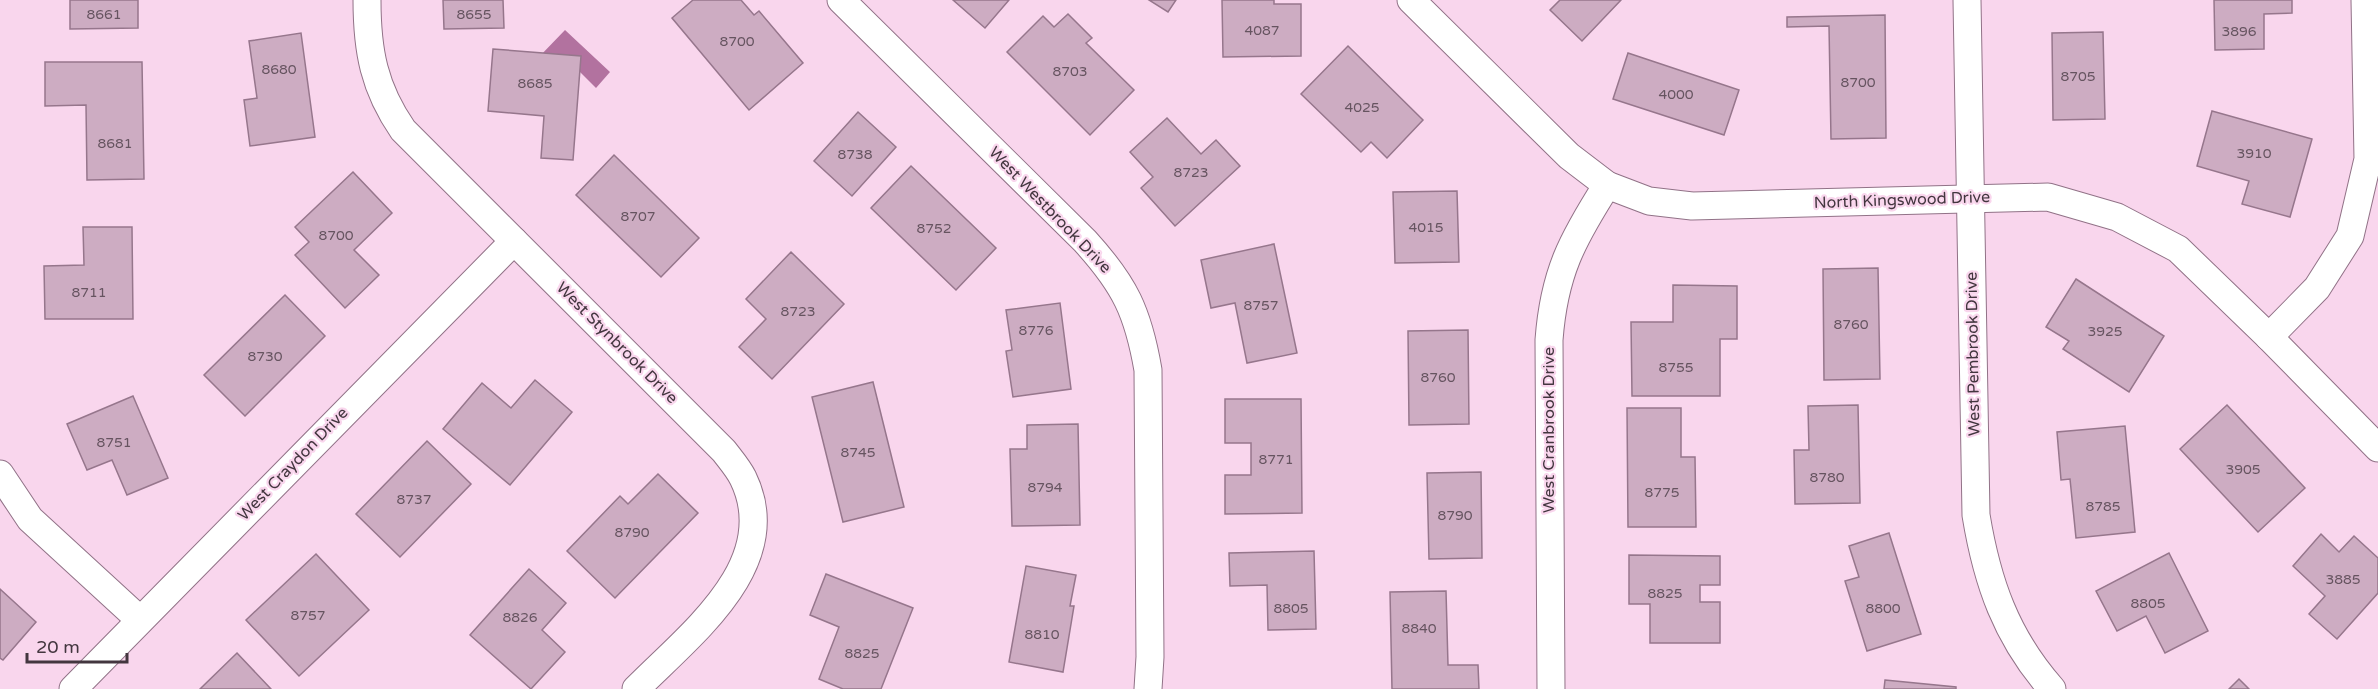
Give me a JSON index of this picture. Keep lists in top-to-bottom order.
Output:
{
  "streets": {
    "street": [
      "North Kingswood Drive",
      "West Westbrook Drive",
      "West Stynbrook Drive",
      "West Pembrook Drive",
      "West Cranbrook Drive",
      "West Craydon Drive"
    ]
  },
  "crossings": [
    ["North Kingswood Drive", "West Pembrook Drive"],
    ["North Kingswood Drive", "West Cranbrook Drive"],
    ["West Stynbrook Drive", "West Craydon Drive"]
  ],
  "house_numbers": [
    "8661",
    "8655",
    "4087",
    "3896",
    "8700",
    "8680",
    "8703",
    "8705",
    "8700",
    "8685",
    "4000",
    "4025",
    "8681",
    "3910",
    "8738",
    "8723",
    "8707",
    "4015",
    "8752",
    "8700",
    "8711",
    "8757",
    "8723",
    "8760",
    "8776",
    "3925",
    "8730",
    "8755",
    "8760",
    "8751",
    "8745",
    "8771",
    "3905",
    "8780",
    "8794",
    "8775",
    "8737",
    "8785",
    "8790",
    "8790",
    "3885",
    "8825",
    "8805",
    "8805",
    "8800",
    "8757",
    "8826",
    "8840",
    "8810",
    "8825"
  ],
  "scale_bar": "20 m"
}
